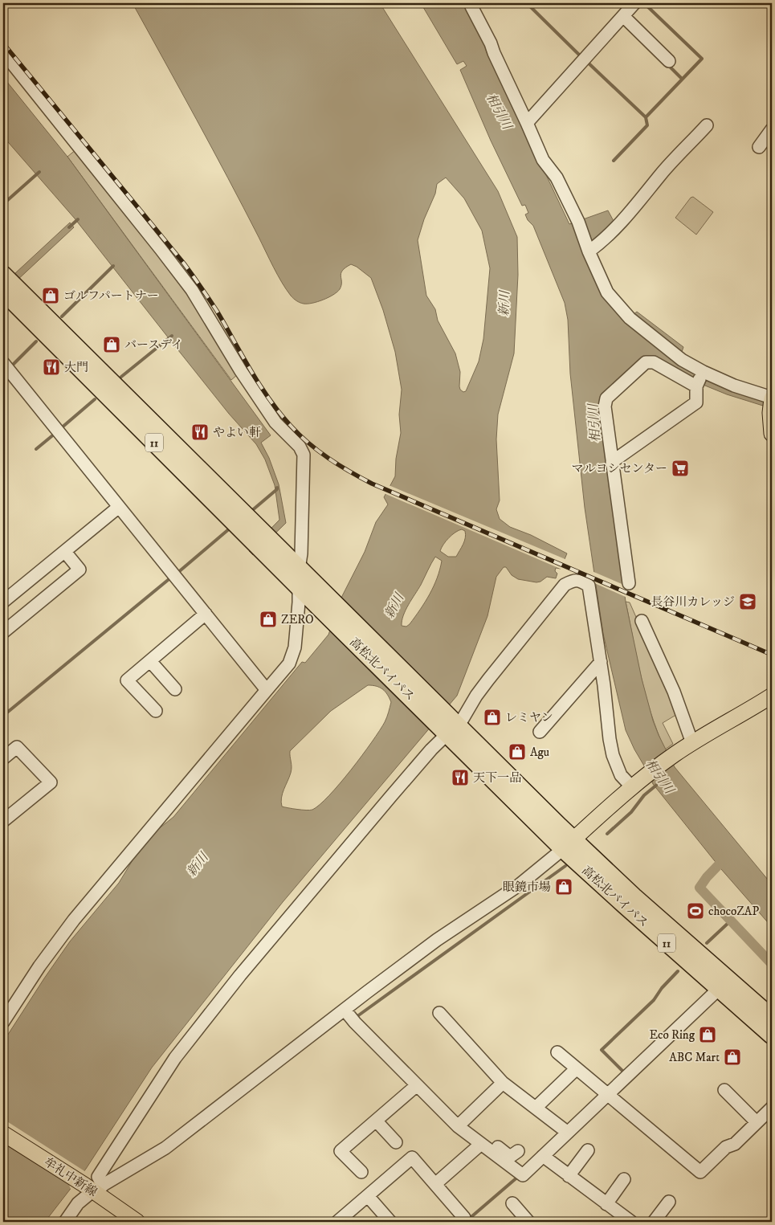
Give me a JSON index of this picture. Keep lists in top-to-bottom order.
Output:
{
  "streets": {
    "highway": ["11", "高松北バイパス"],
    "main road": ["牟礼中新線"]
  },
  "water": ["相引川", "新川"],
  "places": {
    "shop": [
      "ゴルフパートナー",
      "バースデイ",
      "ZERO",
      "レミヤン",
      "Agu",
      "眼鏡市場",
      "Eco Ring",
      "ABC Mart"
    ],
    "restaurant": ["大門", "やよい軒", "天下一品"],
    "supermarket": ["マルヨシセンター"],
    "school or university": ["長谷川カレッジ"],
    "sports": ["chocoZAP"]
  }
}
